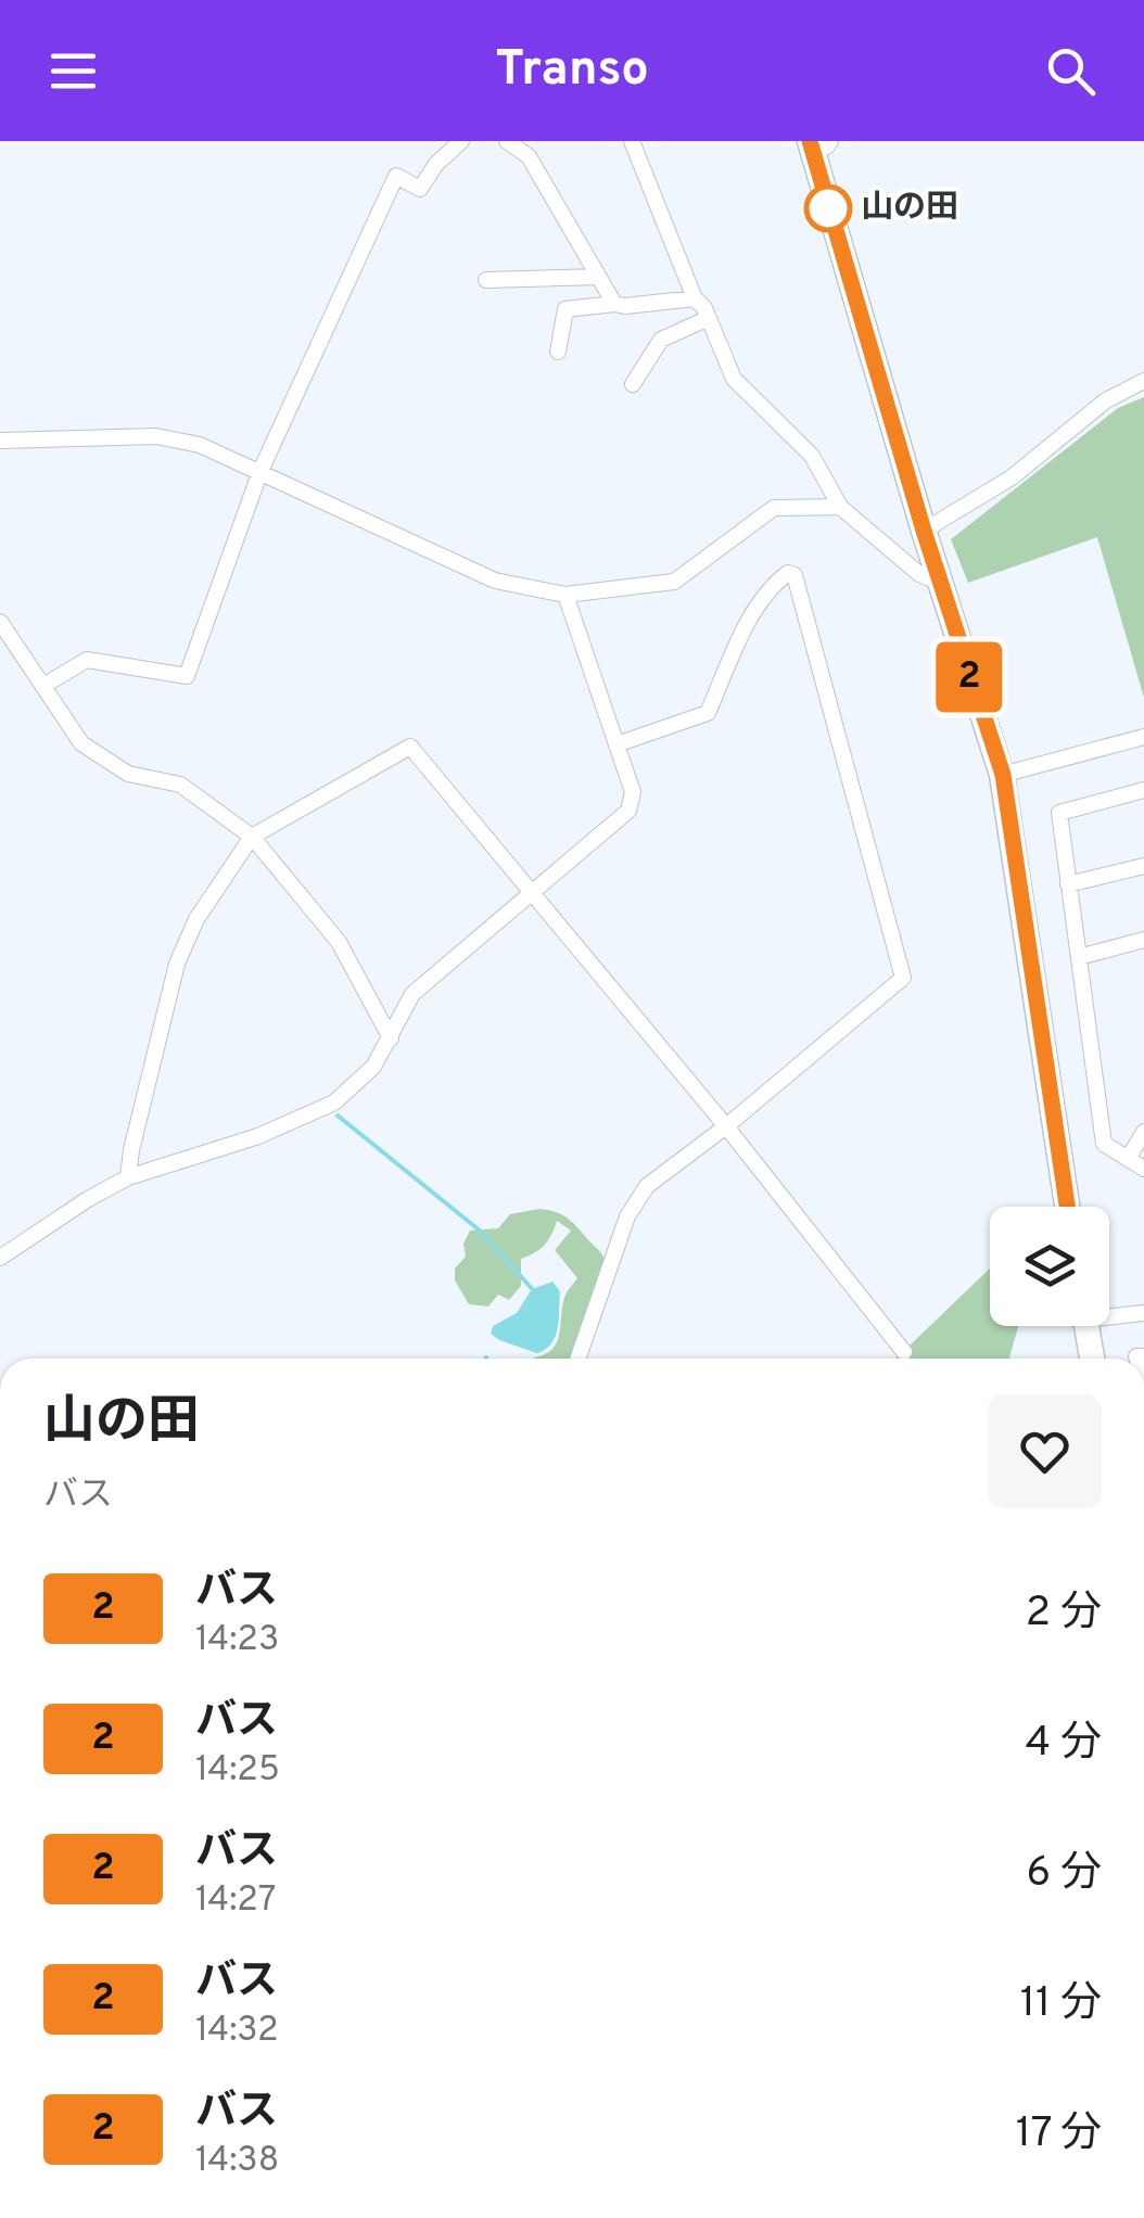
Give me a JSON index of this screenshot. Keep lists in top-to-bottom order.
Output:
{
  "places": ["山の田"],
  "lines": ["bus line 2"],
  "page": {
    "header": "Transo",
    "on_map": "2",
    "heading": ["山の田", "バス"],
    "list": [
      {
        "mark": "2",
        "name": "バス",
        "note": "14:23",
        "value": "2 分"
      },
      {
        "mark": "2",
        "name": "バス",
        "note": "14:25",
        "value": "4 分"
      },
      {
        "mark": "2",
        "name": "バス",
        "note": "14:27",
        "value": "6 分"
      },
      {
        "mark": "2",
        "name": "バス",
        "note": "14:32",
        "value": "11 分"
      },
      {
        "mark": "2",
        "name": "バス",
        "note": "14:38",
        "value": "17 分"
      }
    ]
  }
}
